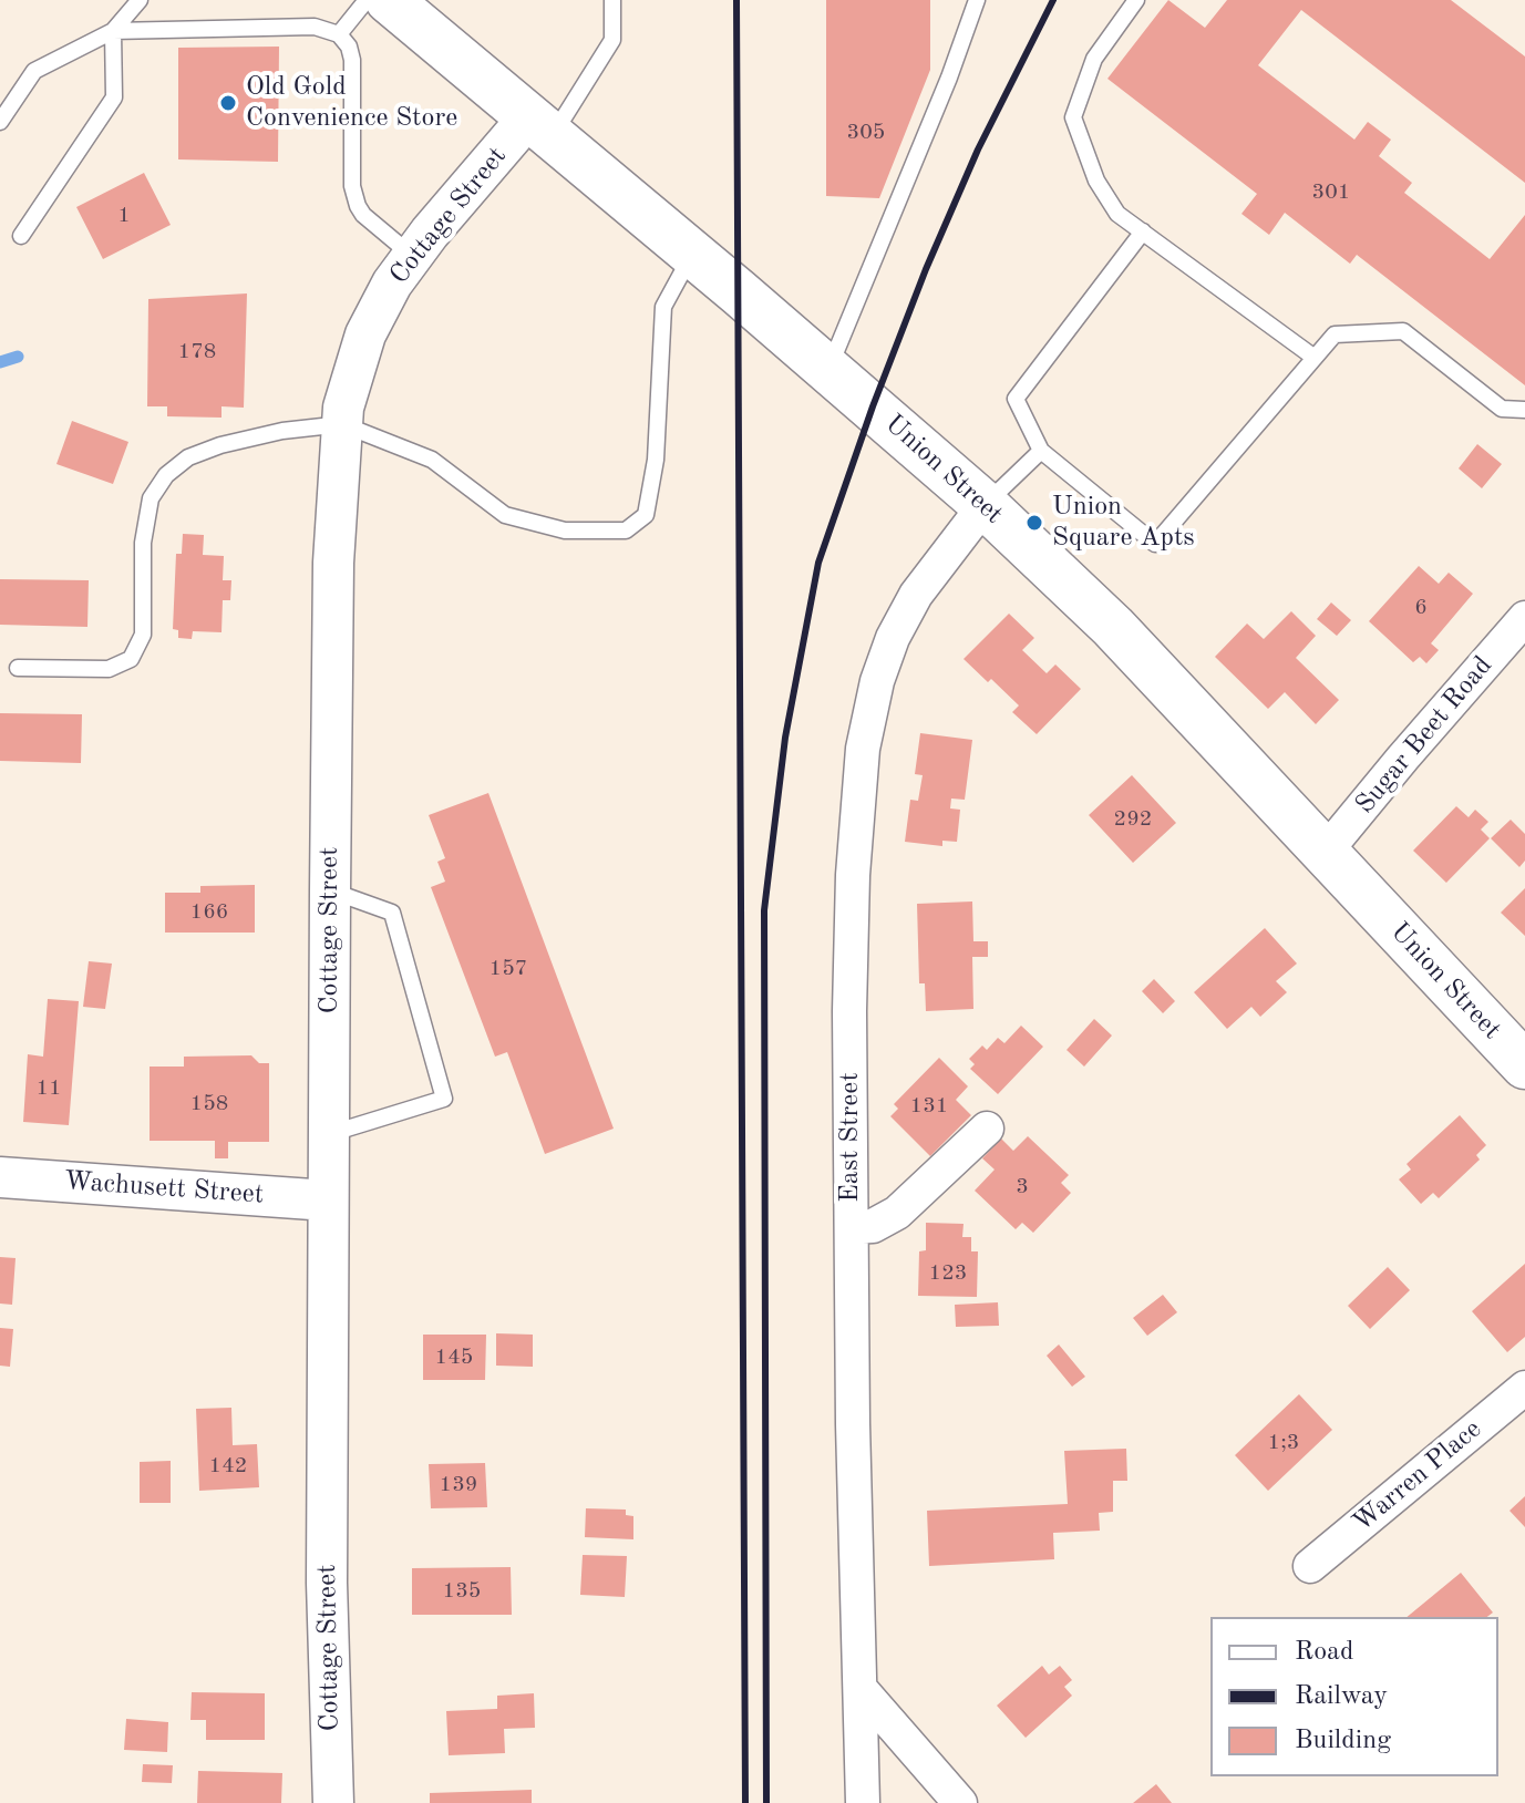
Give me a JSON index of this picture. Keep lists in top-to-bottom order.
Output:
{
  "streets": {
    "main road": ["Union Street"],
    "street": [
      "Cottage Street",
      "Sugar Beet Road",
      "East Street",
      "Wachusett Street",
      "Warren Place"
    ]
  },
  "crossings": [
    ["Cottage Street", "Union Street"],
    ["Cottage Street", "Wachusett Street"],
    ["Union Street", "Sugar Beet Road"],
    ["Union Street", "East Street"]
  ],
  "places": ["Old Gold Convenience Store", "Union Square Apts"],
  "house_numbers": [
    "305",
    "301",
    "1",
    "178",
    "6",
    "292",
    "166",
    "157",
    "11",
    "158",
    "131",
    "3",
    "123",
    "145",
    "1;3",
    "142",
    "139",
    "135"
  ],
  "legend": ["Road", "Railway", "Building"]
}
